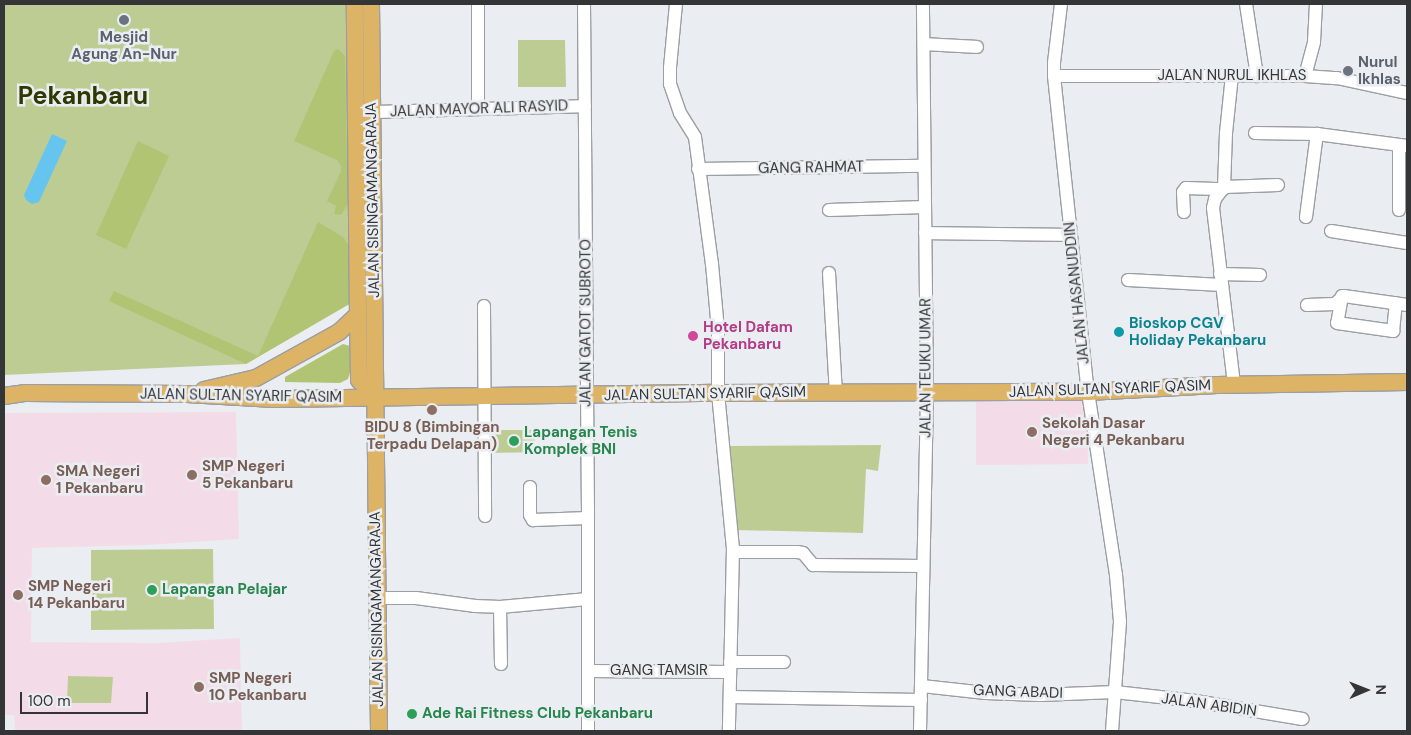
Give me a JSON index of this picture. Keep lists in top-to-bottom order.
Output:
{
  "streets": {
    "main road": ["JALAN SISINGAMANGARAJA", "JALAN SULTAN SYARIF QASIM"],
    "street": [
      "JALAN NURUL IKHLAS",
      "JALAN MAYOR ALI RASYID",
      "GANG RAHMAT",
      "JALAN HASANUDDIN",
      "JALAN GATOT SUBROTO",
      "JALAN TEUKU UMAR",
      "GANG TAMSIR",
      "GANG ABADI",
      "JALAN ABIDIN"
    ]
  },
  "crossings": [
    ["JALAN NURUL IKHLAS", "JALAN HASANUDDIN"],
    ["JALAN MAYOR ALI RASYID", "JALAN SISINGAMANGARAJA"],
    ["JALAN MAYOR ALI RASYID", "JALAN GATOT SUBROTO"],
    ["GANG RAHMAT", "JALAN TEUKU UMAR"],
    ["JALAN SISINGAMANGARAJA", "JALAN SULTAN SYARIF QASIM"],
    ["JALAN HASANUDDIN", "JALAN SULTAN SYARIF QASIM"],
    ["JALAN HASANUDDIN", "GANG ABADI"],
    ["JALAN HASANUDDIN", "JALAN ABIDIN"],
    ["JALAN GATOT SUBROTO", "JALAN SULTAN SYARIF QASIM"],
    ["JALAN GATOT SUBROTO", "GANG TAMSIR"],
    ["JALAN TEUKU UMAR", "JALAN SULTAN SYARIF QASIM"],
    ["JALAN TEUKU UMAR", "GANG ABADI"],
    ["GANG ABADI", "JALAN ABIDIN"]
  ],
  "districts": ["Pekanbaru"],
  "places": [
    "Mesjid Agung An-Nur",
    "Nurul Ikhlas",
    "Bioskop CGV Holiday Pekanbaru",
    "Hotel Dafam Pekanbaru",
    "BIDU 8 (Bimbingan Terpadu Delapan)",
    "Sekolah Dasar Negeri 4 Pekanbaru",
    "Lapangan Tenis Komplek BNI",
    "SMP Negeri 5 Pekanbaru",
    "SMA Negeri 1 Pekanbaru",
    "Lapangan Pelajar",
    "SMP Negeri 14 Pekanbaru",
    "SMP Negeri 10 Pekanbaru",
    "Ade Rai Fitness Club Pekanbaru"
  ],
  "scale_bar": "100 m",
  "north": "right"
}
